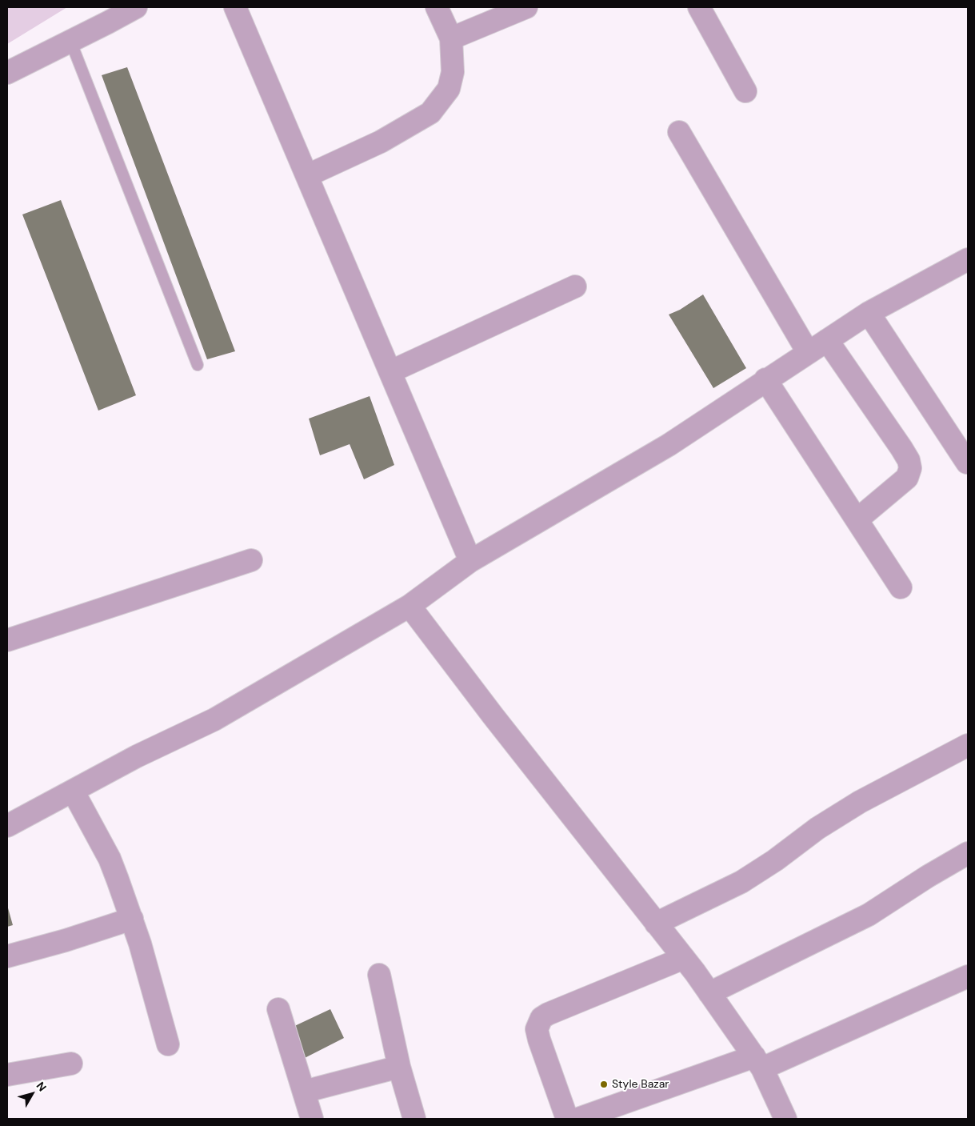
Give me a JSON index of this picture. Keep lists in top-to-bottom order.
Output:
{
  "places": ["Style Bazar"],
  "north": "top right"
}
